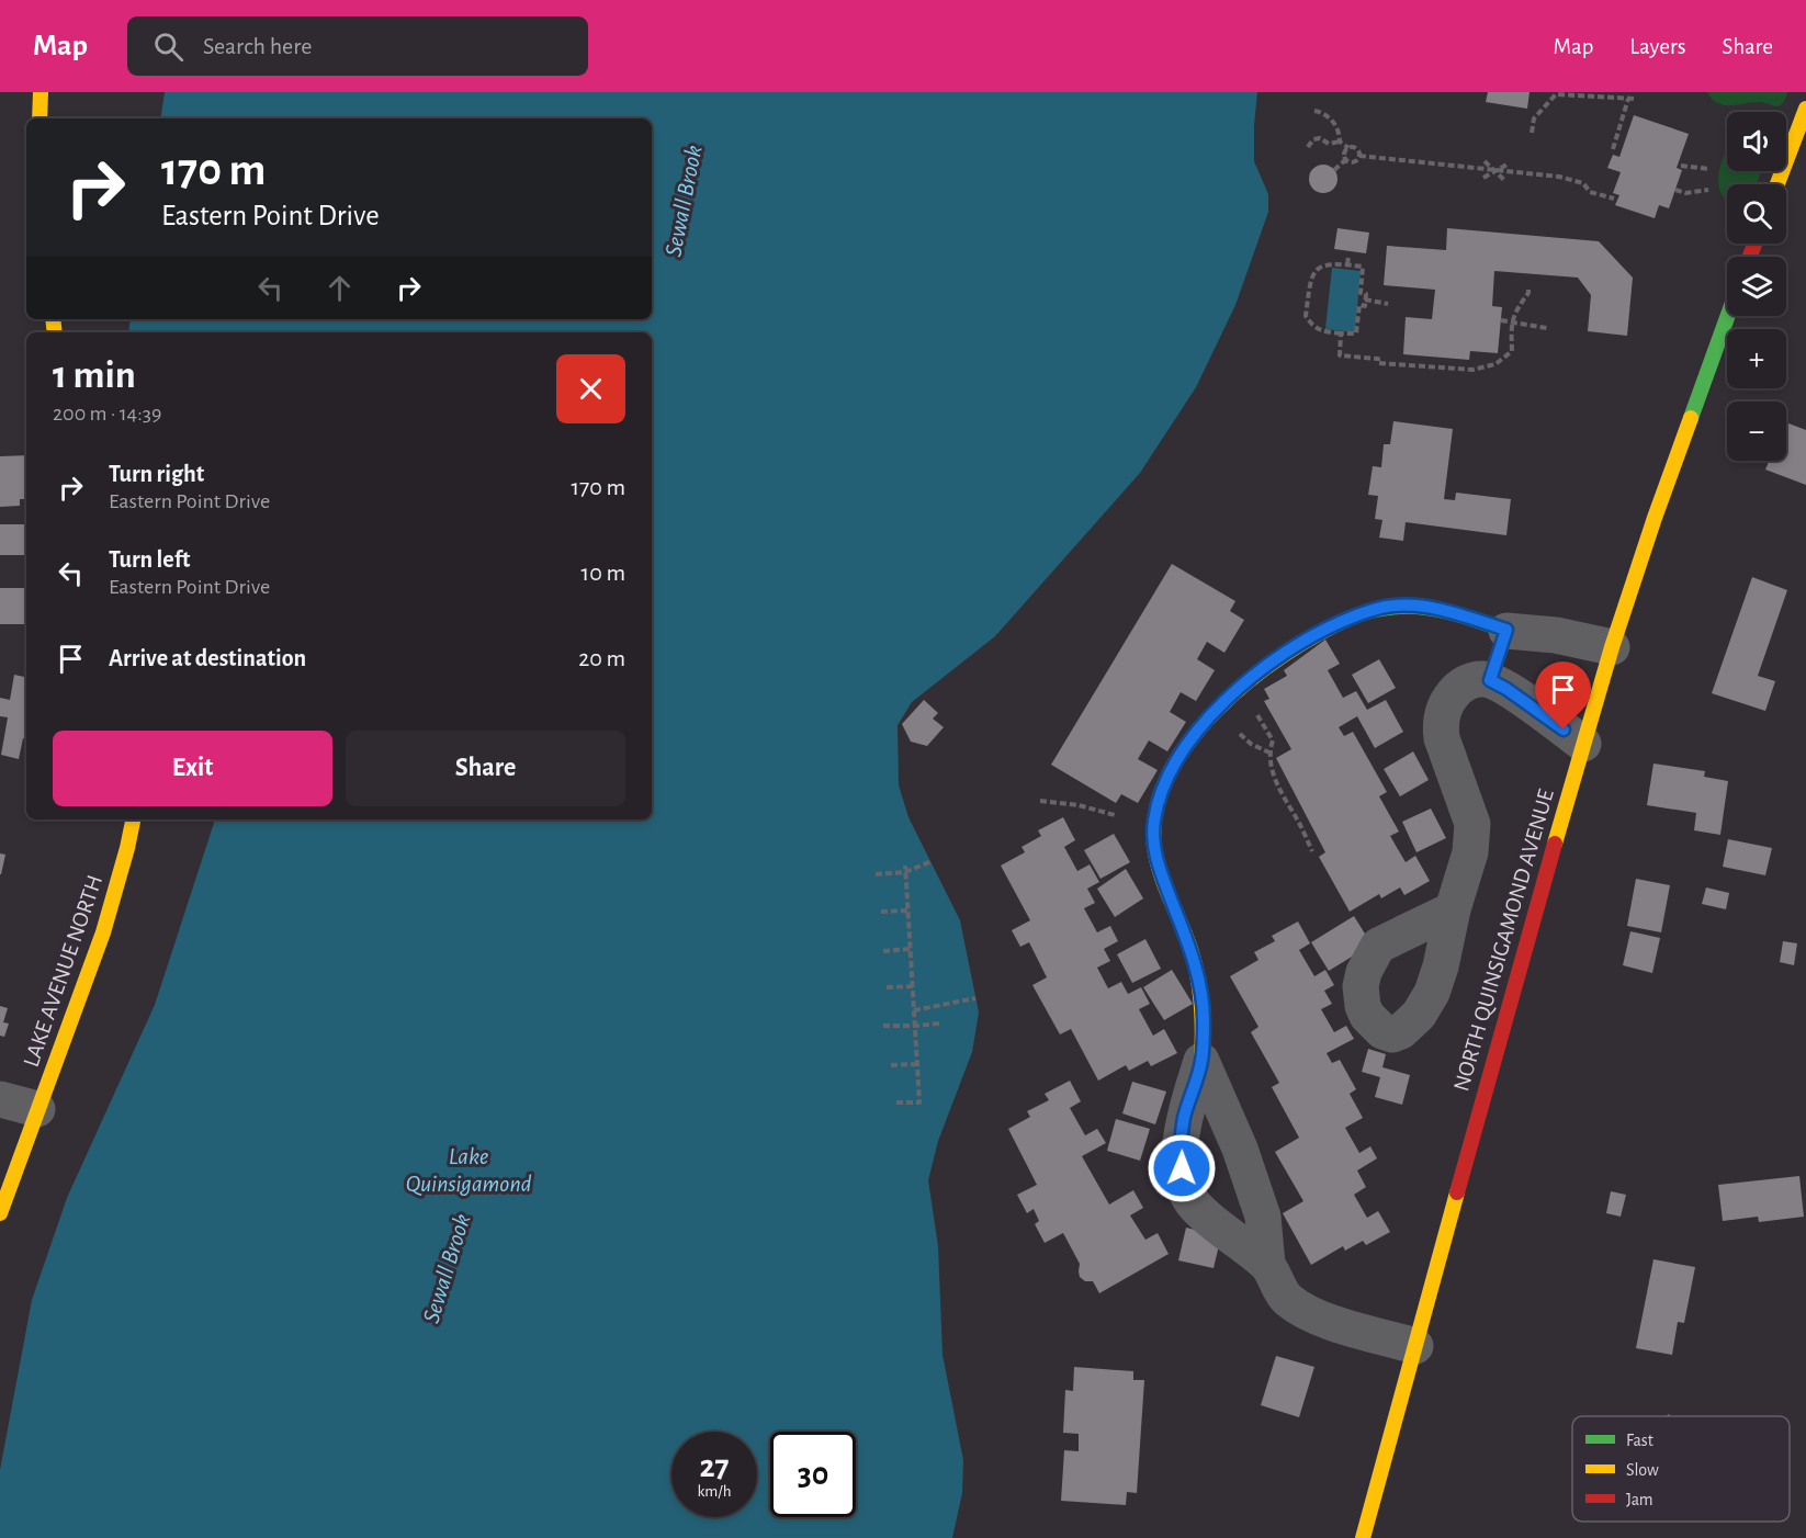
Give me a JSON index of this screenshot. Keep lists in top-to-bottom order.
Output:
{
  "streets": {
    "main road": ["NORTH QUINSIGAMOND AVENUE", "LAKE AVENUE NORTH"]
  },
  "water": ["Sewall Brook", "Lake Quinsigamond"],
  "legend": ["Fast", "Slow", "Jam"],
  "page": {
    "header": "Map",
    "search": "Search here",
    "nav": ["Map", "Layers", "Share"],
    "map_buttons": ["+", "−"],
    "turn": ["170 m", "Eastern Point Drive"],
    "heading": ["1 min", "200 m · 14:39"],
    "list": [
      {
        "name": "Turn right",
        "note": "Eastern Point Drive",
        "value": "170 m"
      },
      {
        "name": "Turn left",
        "note": "Eastern Point Drive",
        "value": "10 m"
      },
      {
        "name": "Arrive at destination",
        "value": "20 m"
      }
    ],
    "buttons": ["Exit", "Share"],
    "speed": "27 km/h",
    "limit": "30"
  }
}
